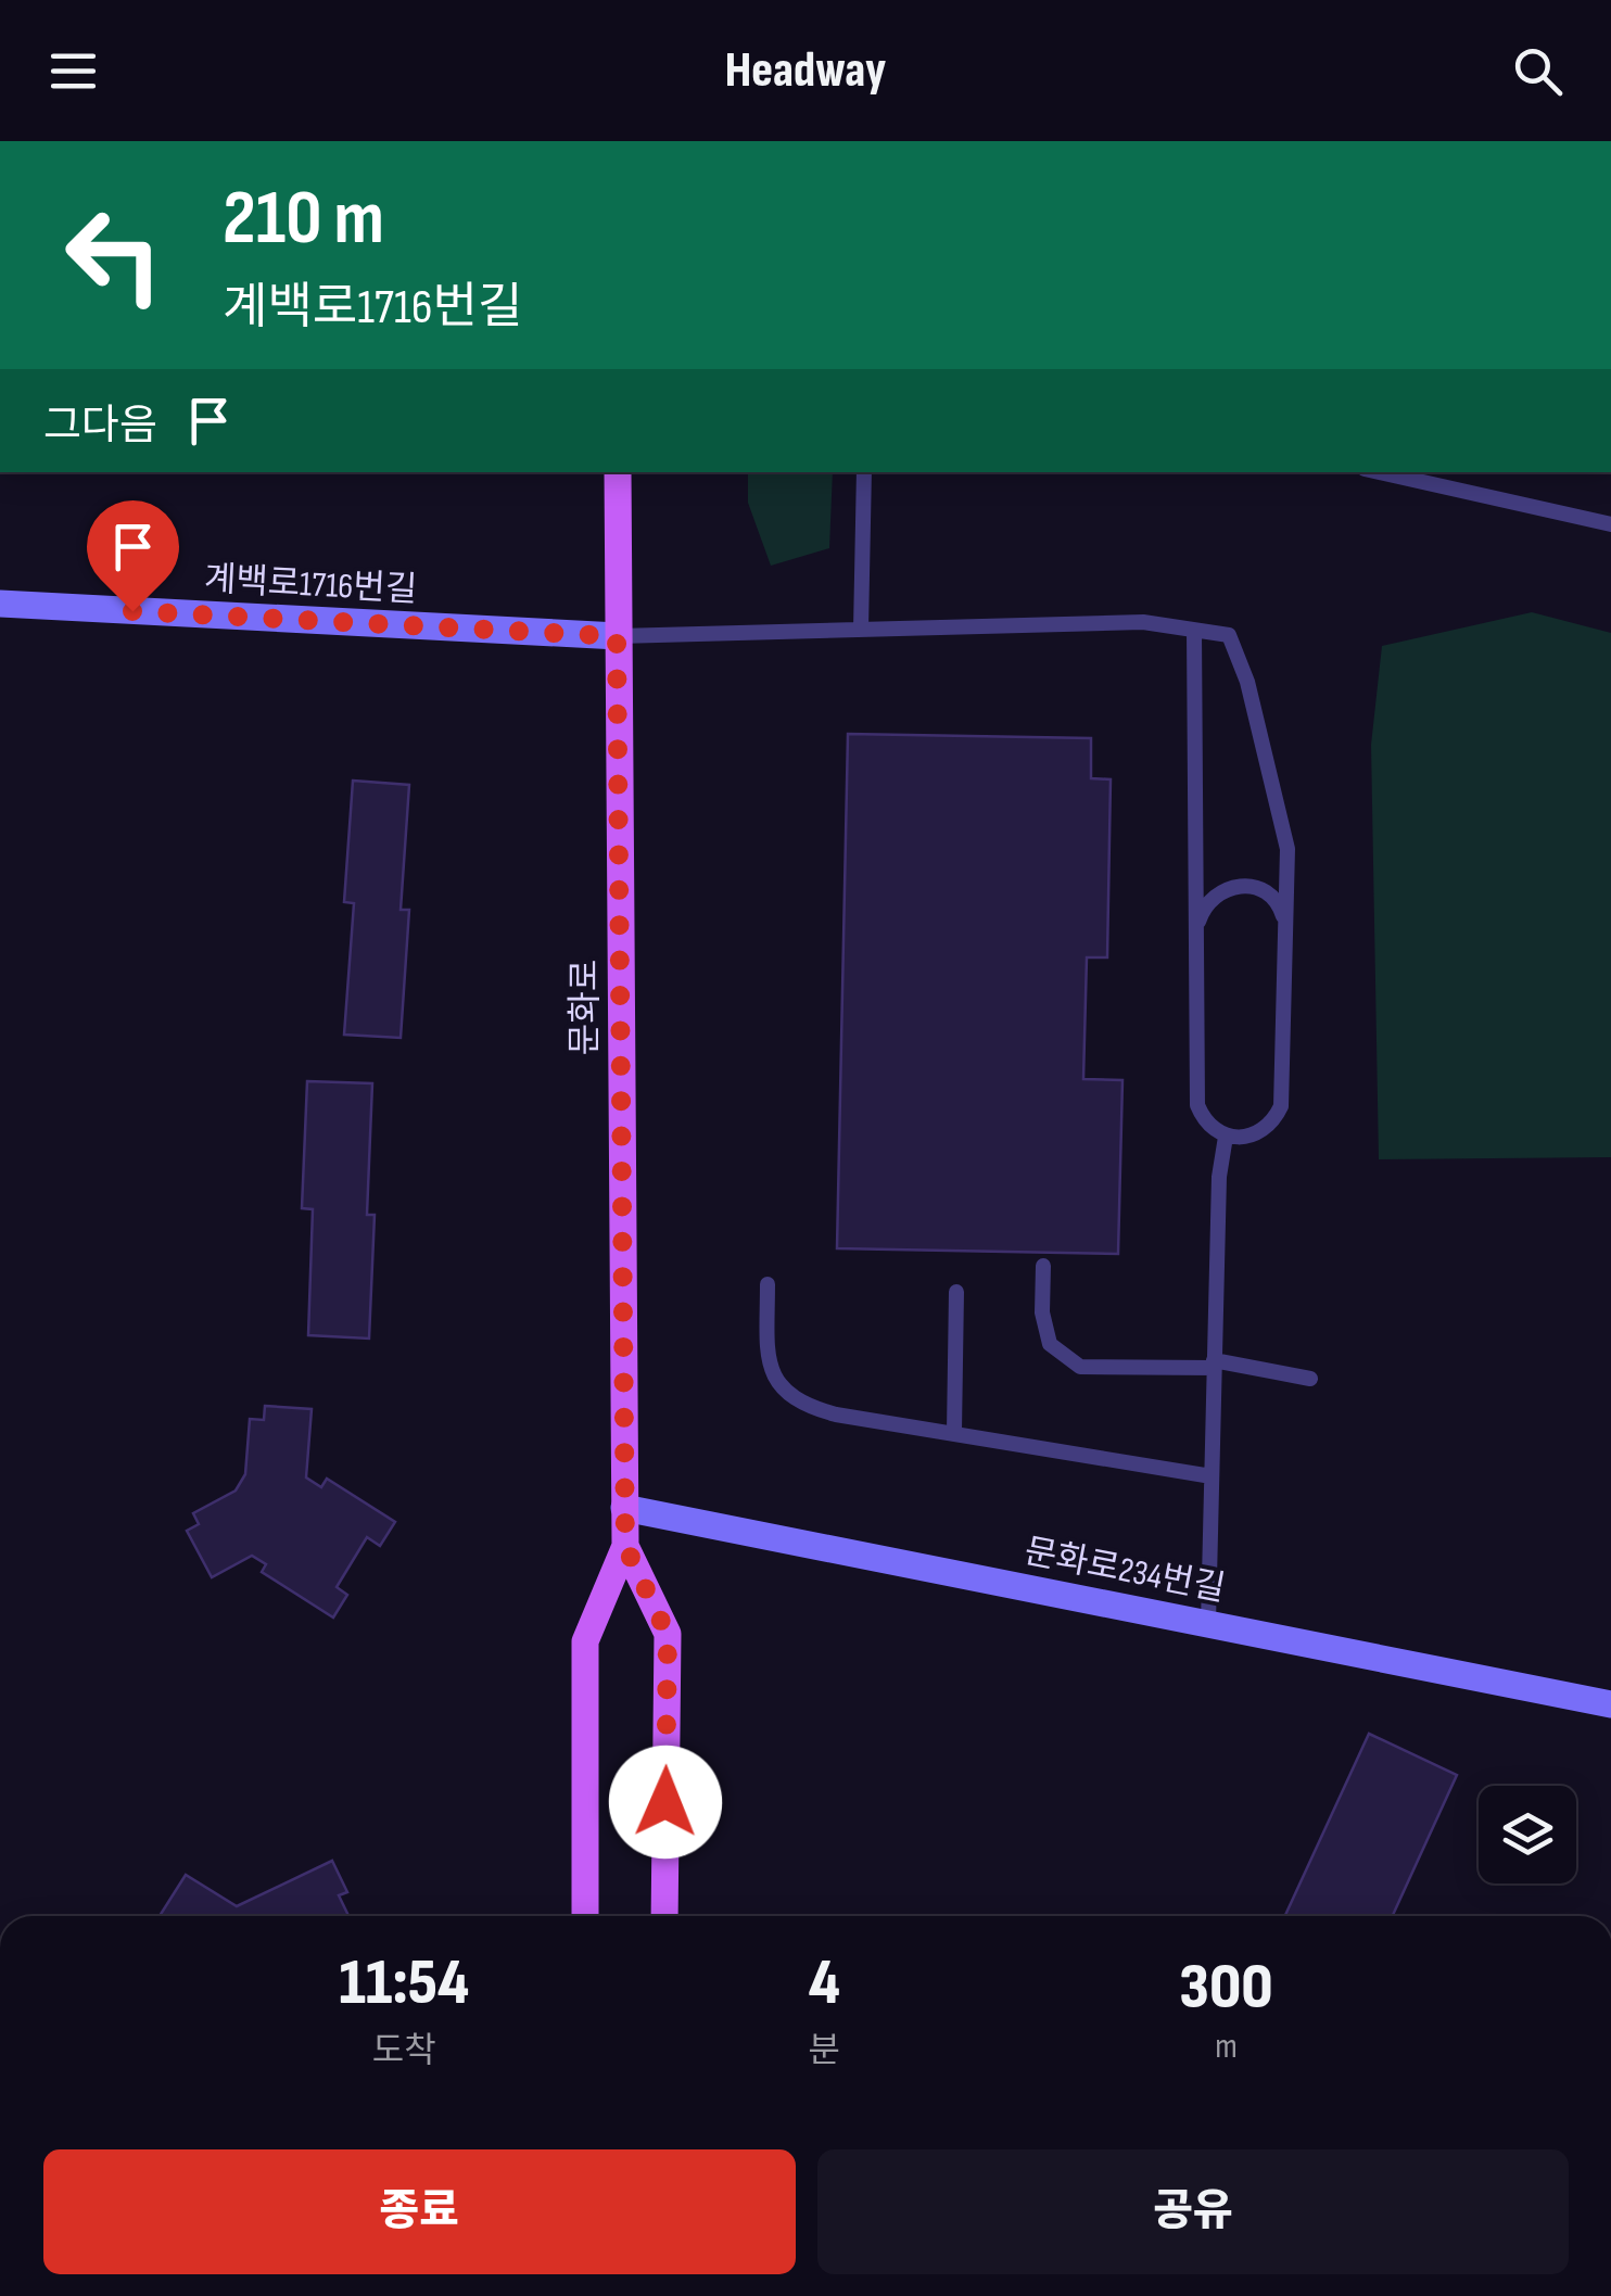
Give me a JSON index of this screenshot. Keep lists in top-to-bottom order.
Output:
{
  "streets": {
    "main road": ["계백로1716번길", "문화로", "문화로234번길"]
  },
  "crossings": [
    ["계백로1716번길", "문화로"],
    ["문화로", "문화로234번길"]
  ],
  "page": {
    "header": "Headway",
    "turn": ["210 m", "계백로1716번길"],
    "then": "그다음",
    "eta": [
      "11:54",
      "도착",
      "4",
      "분",
      "300",
      "m"
    ],
    "buttons": ["종료", "공유"]
  }
}
